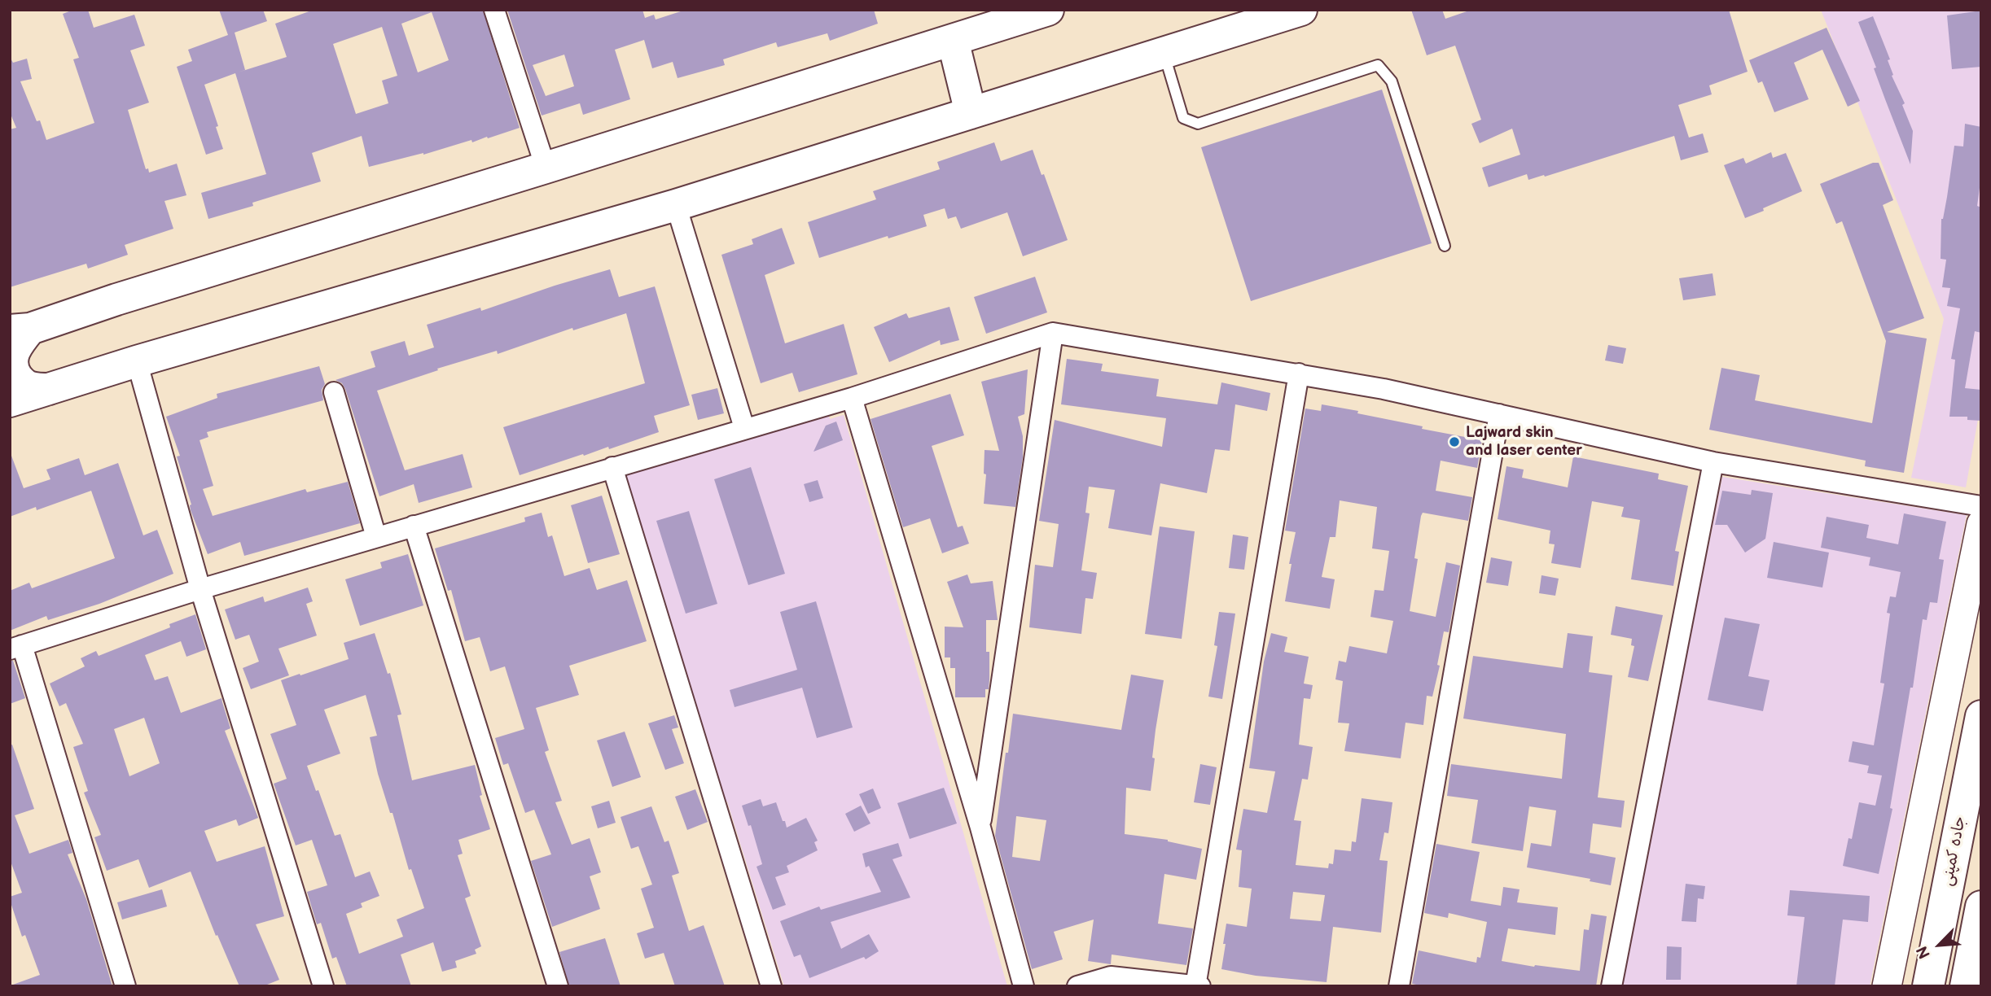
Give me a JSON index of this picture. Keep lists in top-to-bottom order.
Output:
{
  "streets": {
    "main road": ["جاده کمپنی"]
  },
  "places": ["Lajward skin and laser center"],
  "north": "bottom left"
}
